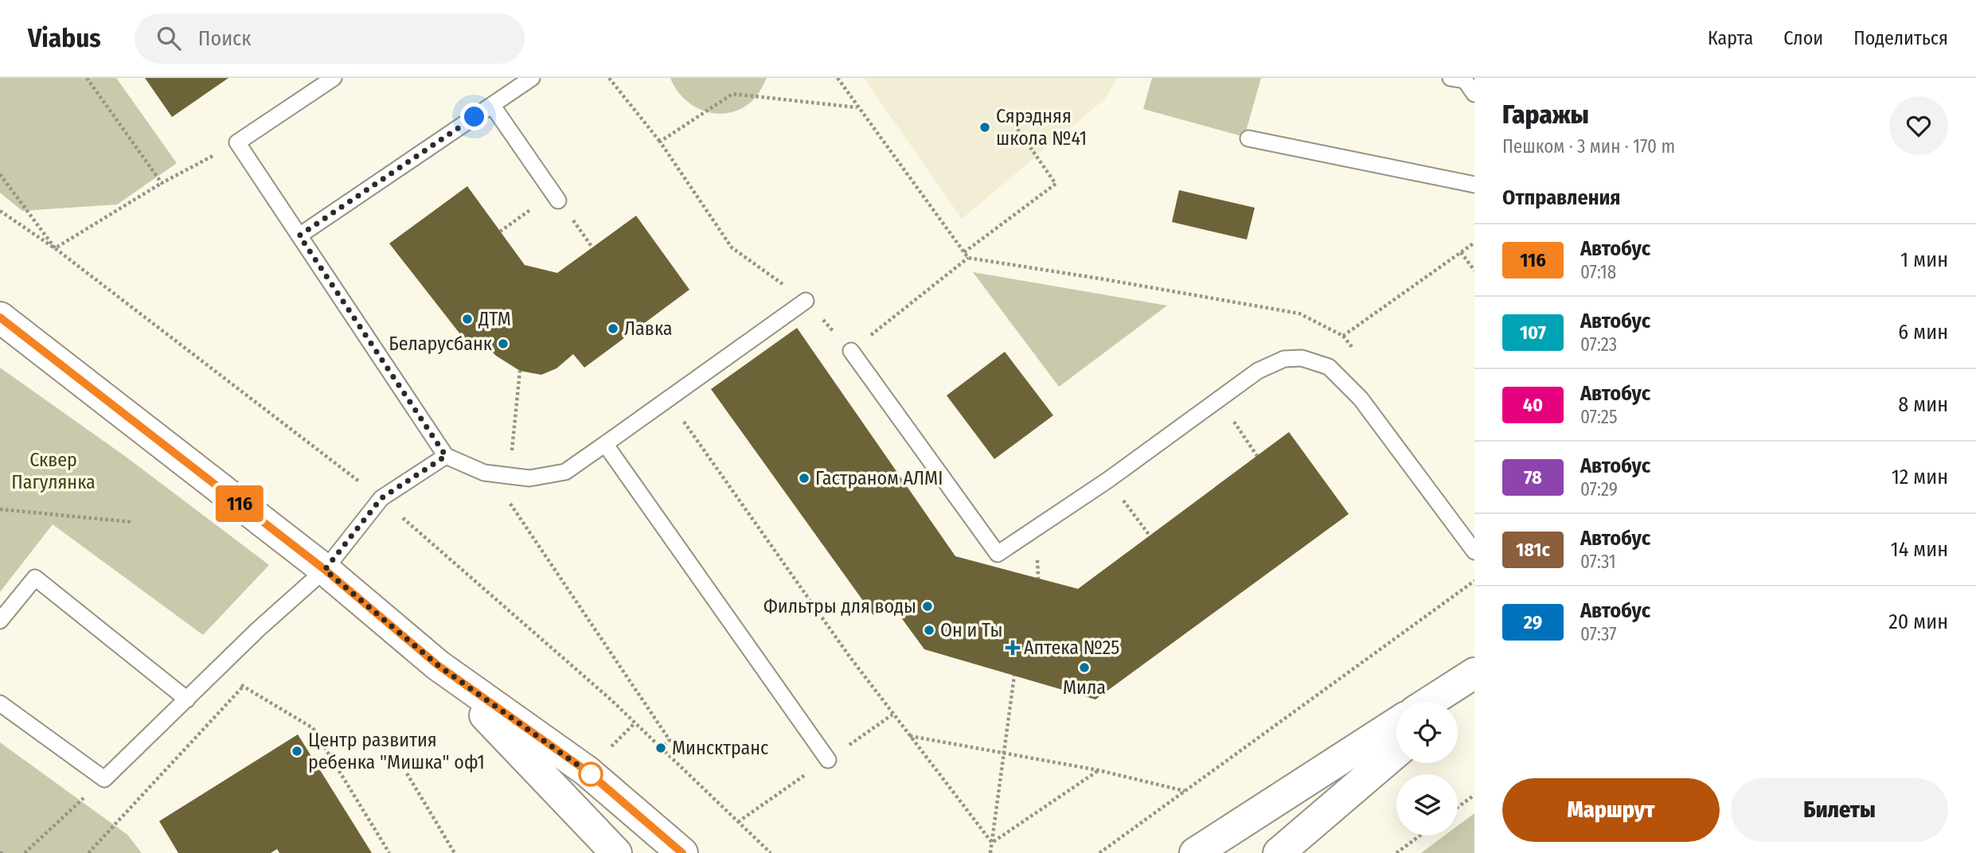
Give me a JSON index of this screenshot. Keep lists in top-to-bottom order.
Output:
{
  "parks": ["Сквер Пагулянка"],
  "places": {
    "other": [
      "Сярэдняя школа №41",
      "ДТМ",
      "Лавка",
      "Беларусбанк",
      "Гастраном АЛМІ",
      "Фильтры для воды",
      "Он и Ты",
      "Мила",
      "Минсктранс",
      "Центр развития ребенка \"Мишка\" оф1"
    ],
    "health": ["Аптека №25"]
  },
  "lines": ["bus line 116"],
  "page": {
    "header": "Viabus",
    "search": "Поиск",
    "nav": ["Карта", "Слои", "Поделиться"],
    "on_map": "116",
    "heading": [
      ["Гаражы", "Пешком · 3 мин · 170 m"],
      "Отправления"
    ],
    "list": [
      {
        "mark": "116",
        "name": "Автобус",
        "note": "07:18",
        "value": "1 мин"
      },
      {
        "mark": "107",
        "name": "Автобус",
        "note": "07:23",
        "value": "6 мин"
      },
      {
        "mark": "40",
        "name": "Автобус",
        "note": "07:25",
        "value": "8 мин"
      },
      {
        "mark": "78",
        "name": "Автобус",
        "note": "07:29",
        "value": "12 мин"
      },
      {
        "mark": "181с",
        "name": "Автобус",
        "note": "07:31",
        "value": "14 мин"
      },
      {
        "mark": "29",
        "name": "Автобус",
        "note": "07:37",
        "value": "20 мин"
      }
    ],
    "buttons": ["Маршрут", "Билеты"]
  }
}
